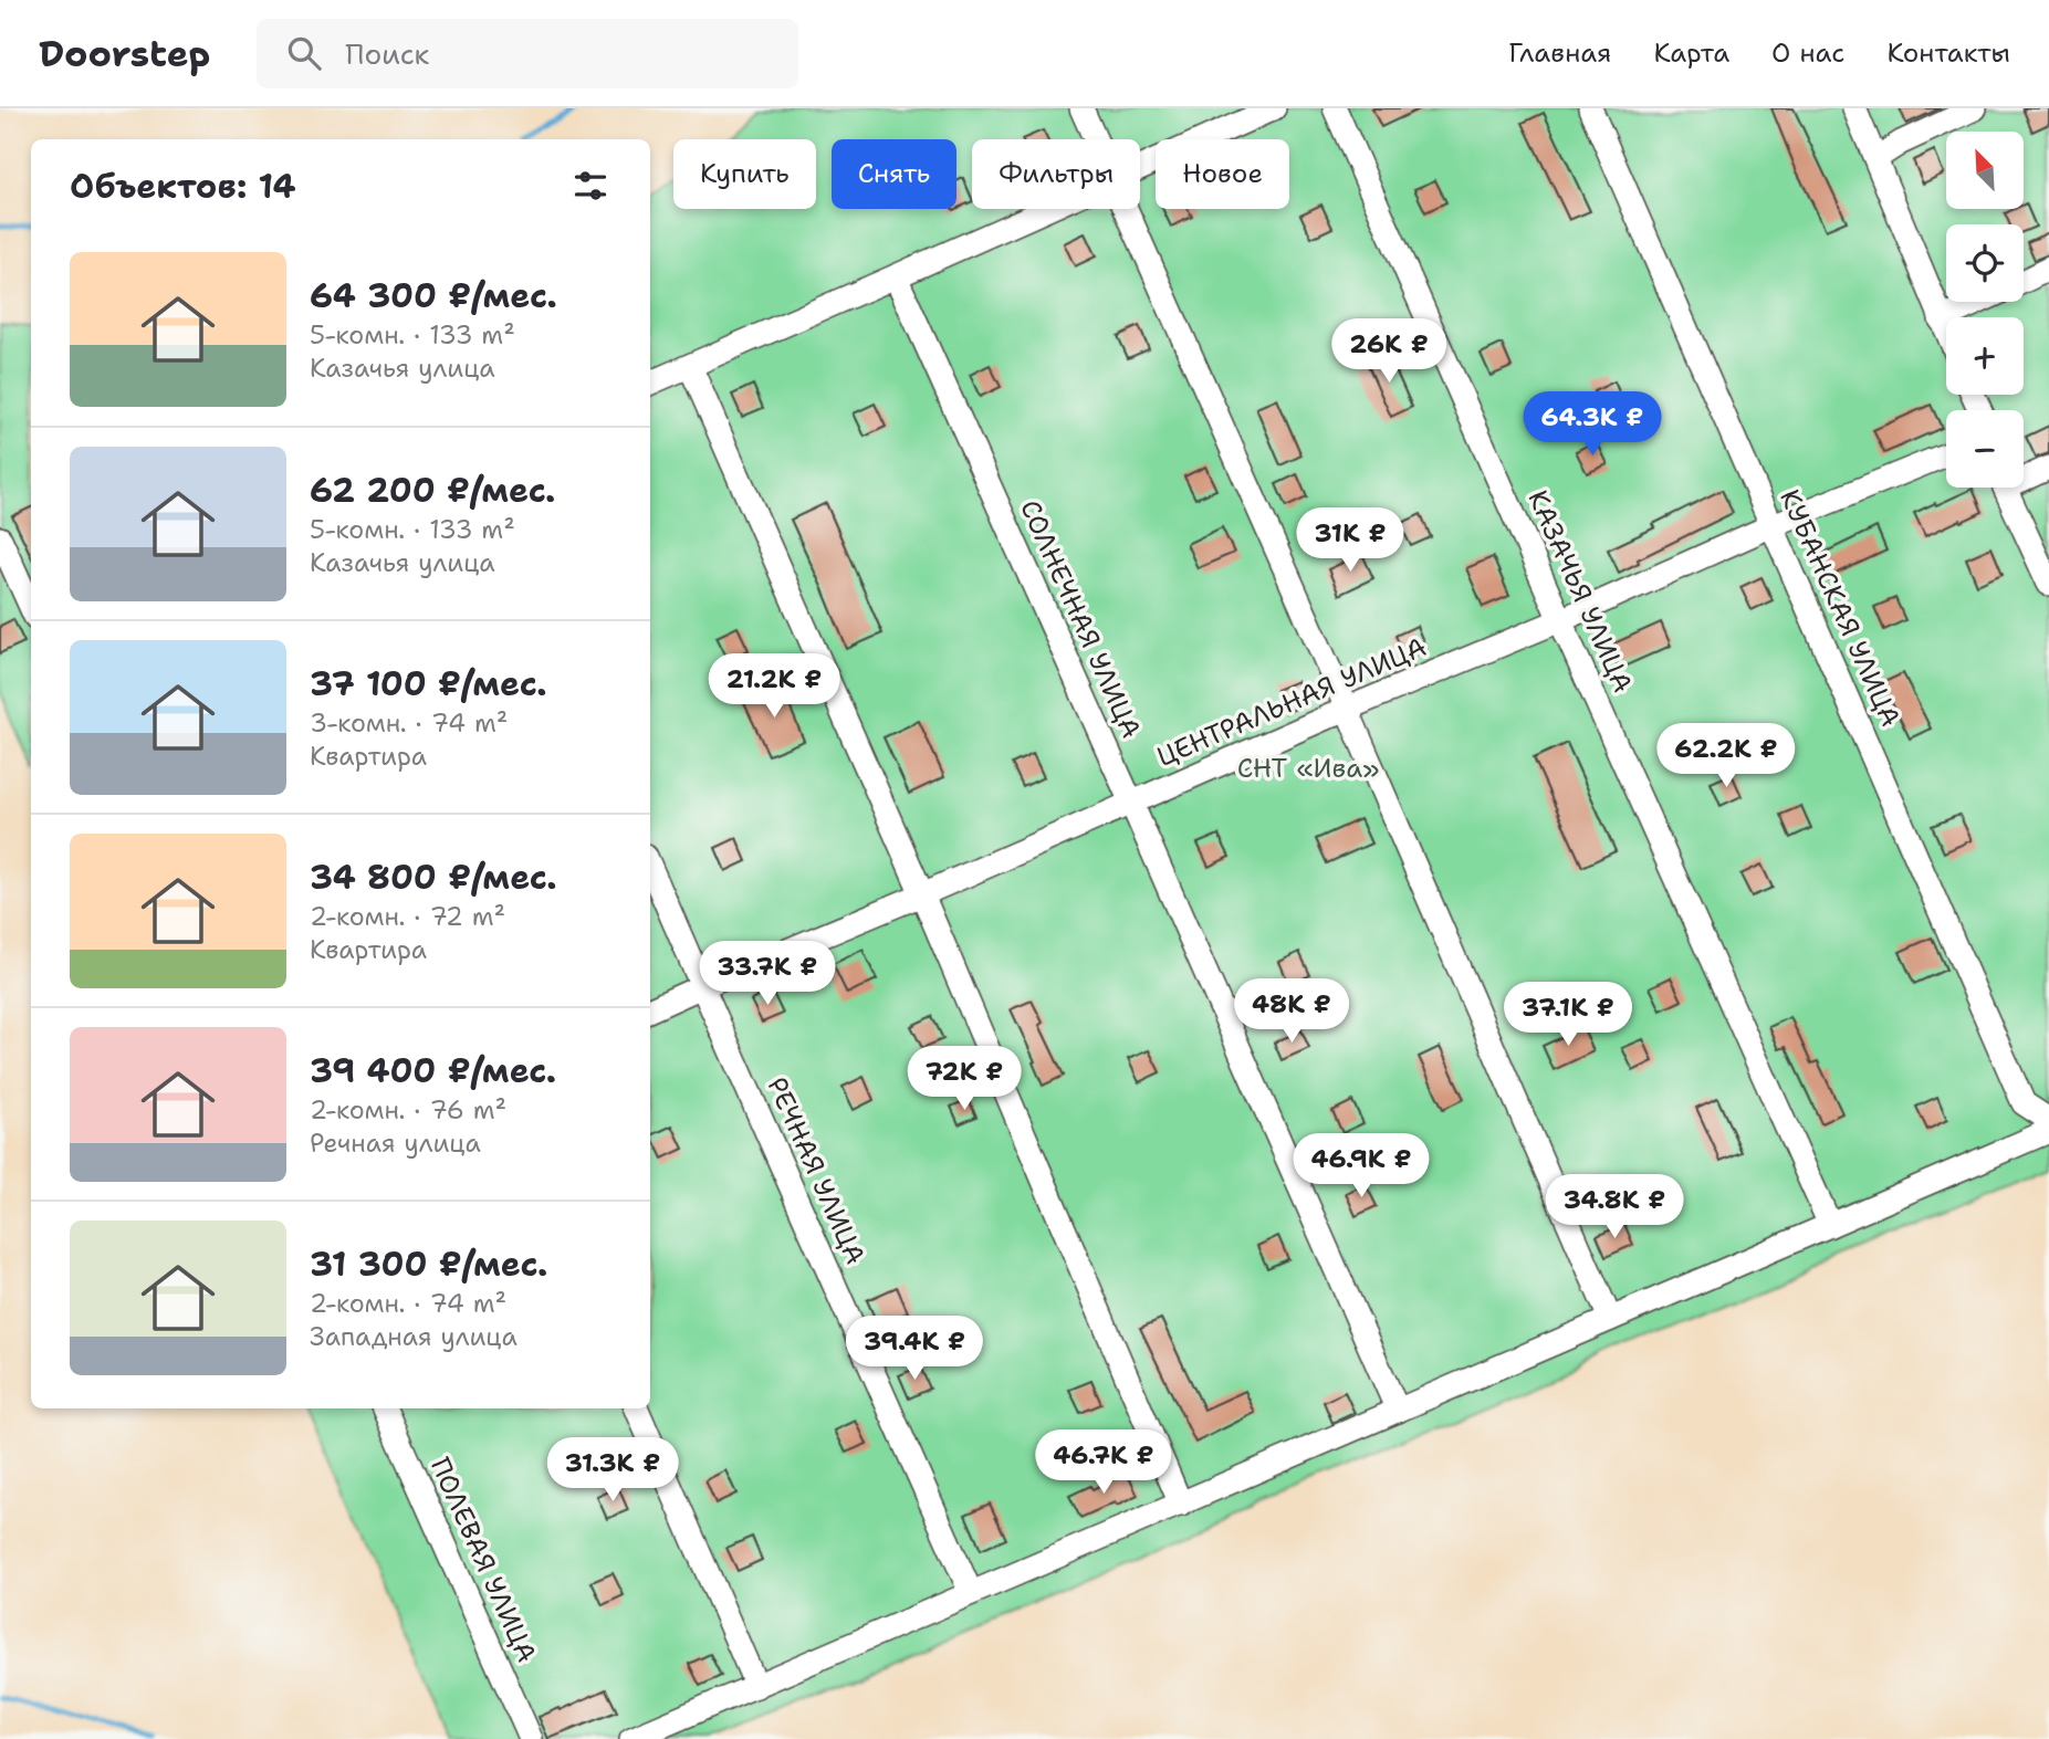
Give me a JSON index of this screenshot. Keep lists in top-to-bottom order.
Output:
{
  "streets": {
    "street": [
      "КАЗАЧЬЯ УЛИЦА",
      "КУБАНСКАЯ УЛИЦА",
      "СОЛНЕЧНАЯ УЛИЦА",
      "ЦЕНТРАЛЬНАЯ УЛИЦА",
      "РЕЧНАЯ УЛИЦА",
      "ПОЛЕВАЯ УЛИЦА"
    ]
  },
  "crossings": [
    ["КАЗАЧЬЯ УЛИЦА", "ЦЕНТРАЛЬНАЯ УЛИЦА"],
    ["КУБАНСКАЯ УЛИЦА", "ЦЕНТРАЛЬНАЯ УЛИЦА"],
    ["СОЛНЕЧНАЯ УЛИЦА", "ЦЕНТРАЛЬНАЯ УЛИЦА"],
    ["ЦЕНТРАЛЬНАЯ УЛИЦА", "РЕЧНАЯ УЛИЦА"]
  ],
  "parks": ["СНТ «Ива»"],
  "north": "top left",
  "page": {
    "header": "Doorstep",
    "search": "Поиск",
    "nav": [
      "Главная",
      "Карта",
      "О нас",
      "Контакты"
    ],
    "map_buttons": ["+", "−"],
    "chip": [
      "Купить",
      "Снять",
      "Фильтры",
      "Новое"
    ],
    "heading": "Объектов: 14",
    "list": [
      {
        "name": "64 300 ₽/мес.",
        "note": "5-комн. · 133 m² · Казачья улица"
      },
      {
        "name": "62 200 ₽/мес.",
        "note": "5-комн. · 133 m² · Казачья улица"
      },
      {
        "name": "37 100 ₽/мес.",
        "note": "3-комн. · 74 m² · Квартира"
      },
      {
        "name": "34 800 ₽/мес.",
        "note": "2-комн. · 72 m² · Квартира"
      },
      {
        "name": "39 400 ₽/мес.",
        "note": "2-комн. · 76 m² · Речная улица"
      },
      {
        "name": "31 300 ₽/мес.",
        "note": "2-комн. · 74 m² · Западная улица"
      }
    ],
    "price": [
      "26K ₽",
      "64.3K ₽",
      "31K ₽",
      "21.2K ₽",
      "62.2K ₽",
      "33.7K ₽",
      "48K ₽",
      "37.1K ₽",
      "72K ₽",
      "46.9K ₽",
      "34.8K ₽",
      "39.4K ₽",
      "46.7K ₽",
      "31.3K ₽"
    ]
  }
}
